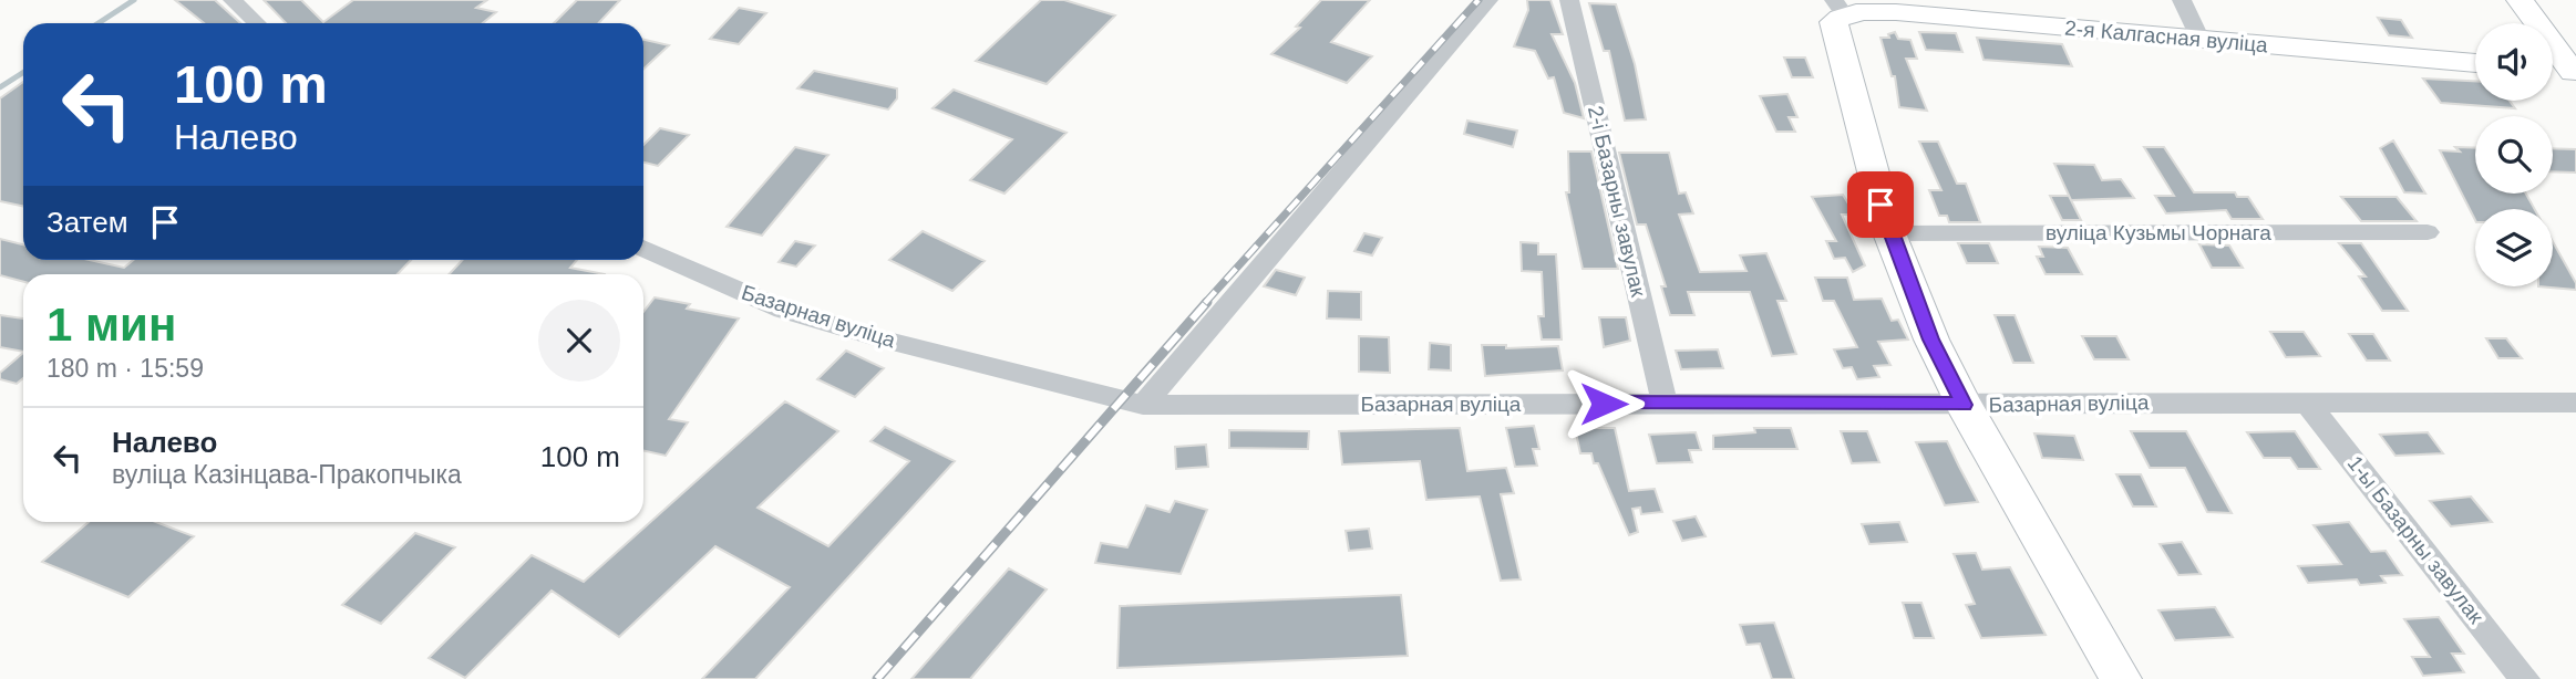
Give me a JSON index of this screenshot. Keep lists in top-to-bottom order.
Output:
{
  "streets": {
    "street": [
      "2-я Калгасная вуліца",
      "2-і Базарны завулак",
      "вуліца Кузьмы Чорнага",
      "Базарная вуліца",
      "1-ы Базарны завулак"
    ]
  },
  "crossings": [
    ["2-і Базарны завулак", "Базарная вуліца"],
    ["Базарная вуліца", "1-ы Базарны завулак"]
  ],
  "page": {
    "turn": ["100 m", "Налево"],
    "then": "Затем",
    "heading": ["1 мин", "180 m · 15:59"],
    "list": [
      {
        "name": "Налево",
        "note": "вуліца Казінцава-Пракопчыка",
        "value": "100 m"
      }
    ]
  }
}
